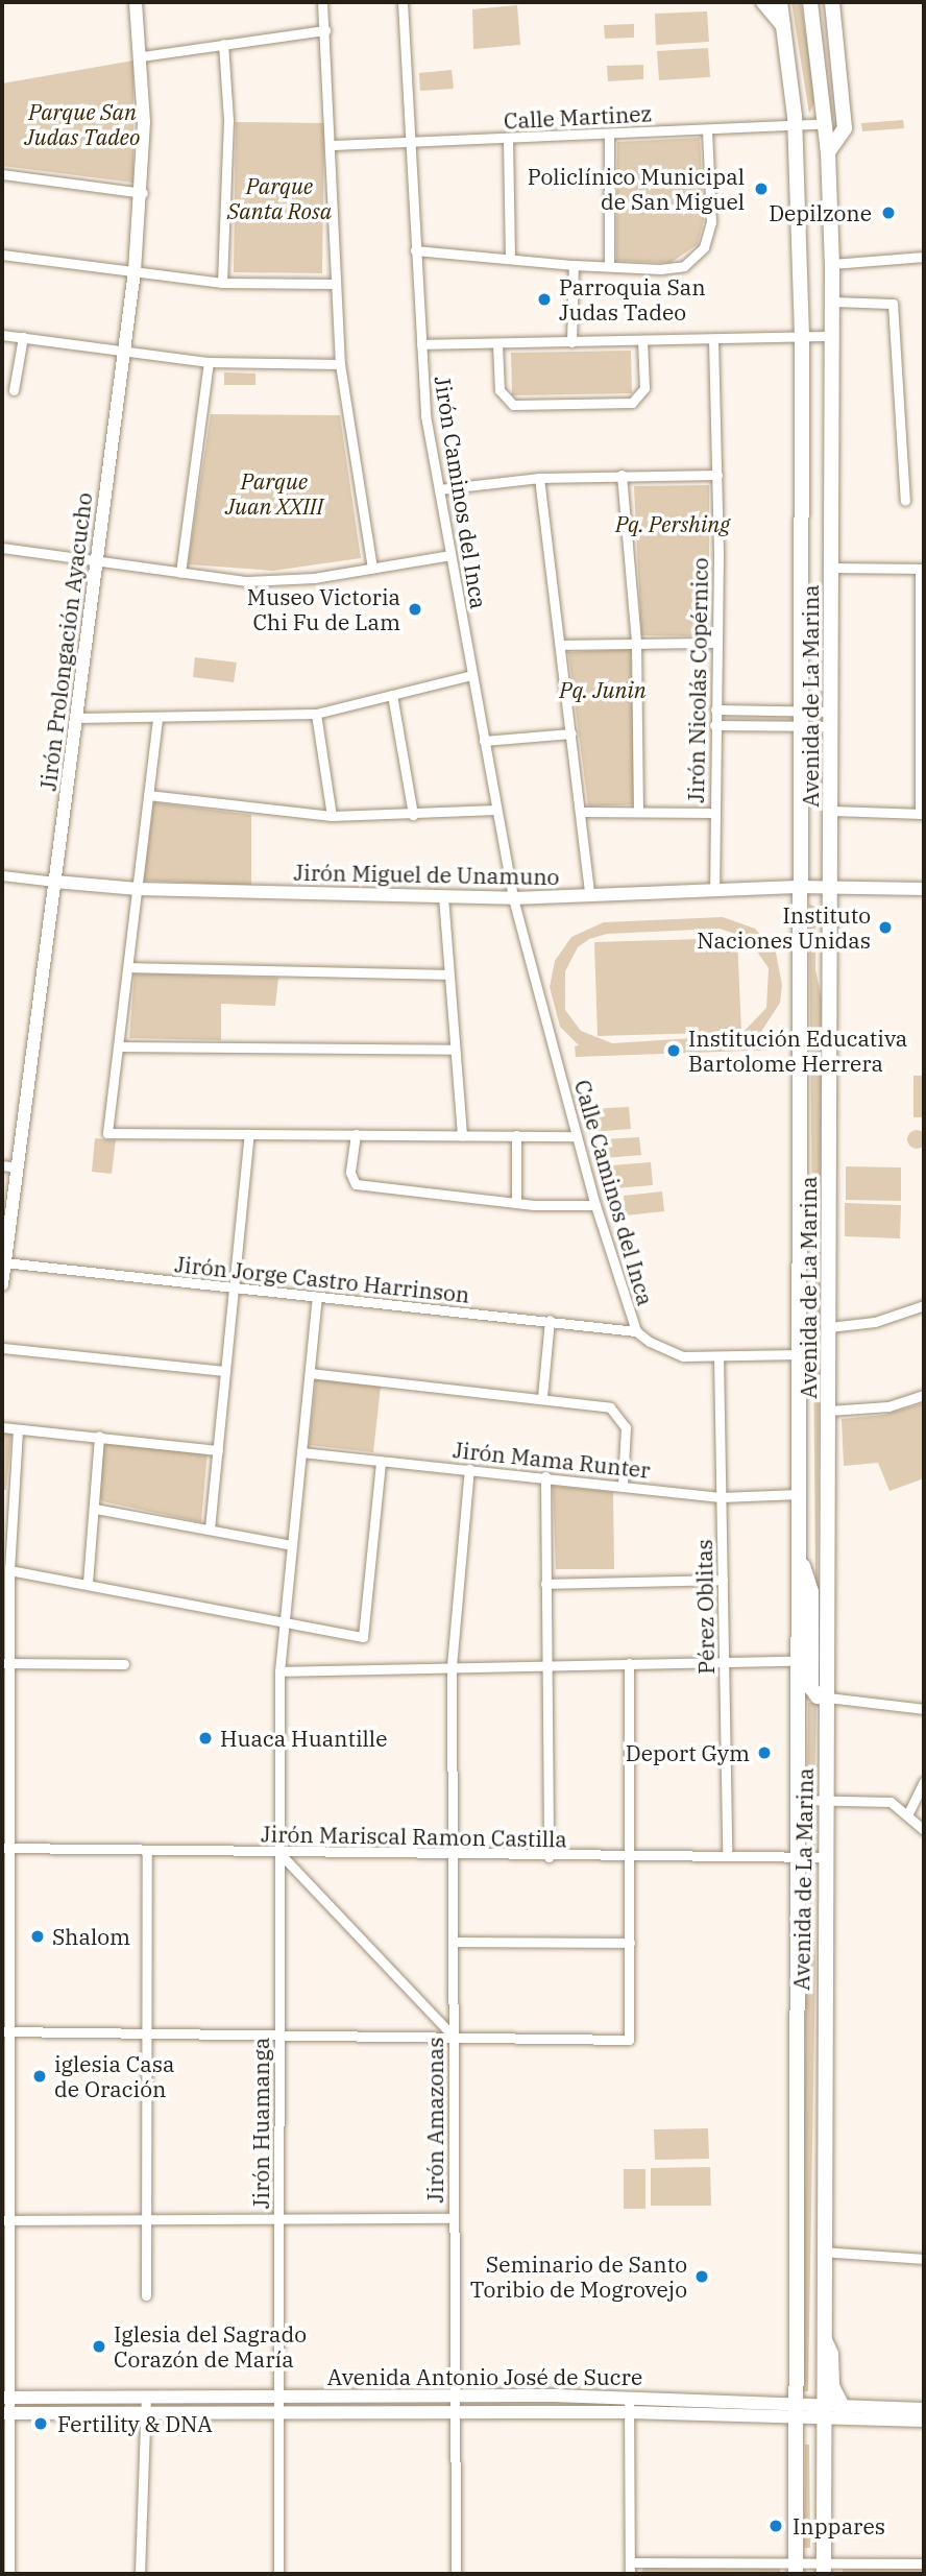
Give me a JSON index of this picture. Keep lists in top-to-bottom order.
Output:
{
  "streets": {
    "main road": ["Avenida de La Marina"],
    "street": [
      "Calle Martinez",
      "Jirón Caminos del Inca",
      "Jirón Prolongación Ayacucho",
      "Jirón Nicolás Copérnico",
      "Jirón Miguel de Unamuno",
      "Calle Caminos del Inca",
      "Jirón Jorge Castro Harrinson",
      "Jirón Mama Runter",
      "Pérez Oblitas",
      "Jirón Mariscal Ramon Castilla",
      "Jirón Amazonas",
      "Jirón Huamanga",
      "Avenida Antonio José de Sucre"
    ]
  },
  "crossings": [
    ["Calle Martinez", "Jirón Caminos del Inca"],
    ["Calle Martinez", "Avenida de La Marina"],
    ["Jirón Caminos del Inca", "Jirón Miguel de Unamuno"],
    ["Jirón Caminos del Inca", "Calle Caminos del Inca"],
    ["Jirón Prolongación Ayacucho", "Jirón Miguel de Unamuno"],
    ["Jirón Prolongación Ayacucho", "Jirón Jorge Castro Harrinson"],
    ["Jirón Nicolás Copérnico", "Jirón Miguel de Unamuno"],
    ["Avenida de La Marina", "Jirón Miguel de Unamuno"],
    ["Avenida de La Marina", "Calle Caminos del Inca"],
    ["Avenida de La Marina", "Jirón Mama Runter"],
    ["Avenida de La Marina", "Jirón Mariscal Ramon Castilla"],
    ["Avenida de La Marina", "Avenida Antonio José de Sucre"],
    ["Jirón Miguel de Unamuno", "Calle Caminos del Inca"],
    ["Calle Caminos del Inca", "Jirón Jorge Castro Harrinson"],
    ["Calle Caminos del Inca", "Pérez Oblitas"],
    ["Jirón Jorge Castro Harrinson", "Jirón Huamanga"],
    ["Jirón Mama Runter", "Pérez Oblitas"],
    ["Jirón Mama Runter", "Jirón Amazonas"],
    ["Jirón Mama Runter", "Jirón Huamanga"],
    ["Pérez Oblitas", "Jirón Mariscal Ramon Castilla"],
    ["Jirón Mariscal Ramon Castilla", "Jirón Amazonas"],
    ["Jirón Mariscal Ramon Castilla", "Jirón Huamanga"],
    ["Jirón Amazonas", "Avenida Antonio José de Sucre"],
    ["Jirón Huamanga", "Avenida Antonio José de Sucre"]
  ],
  "parks": [
    "Parque San Judas Tadeo",
    "Parque Santa Rosa",
    "Parque Juan XXIII",
    "Pq. Pershing",
    "Pq. Junin"
  ],
  "places": [
    "Policlínico Municipal de San Miguel",
    "Depilzone",
    "Parroquia San Judas Tadeo",
    "Museo Victoria Chi Fu de Lam",
    "Instituto Naciones Unidas",
    "Institución Educativa Bartolome Herrera",
    "Huaca Huantille",
    "Deport Gym",
    "Shalom",
    "iglesia Casa de Oración",
    "Seminario de Santo Toribio de Mogrovejo",
    "Iglesia del Sagrado Corazón de María",
    "Fertility & DNA",
    "Inppares"
  ]
}
